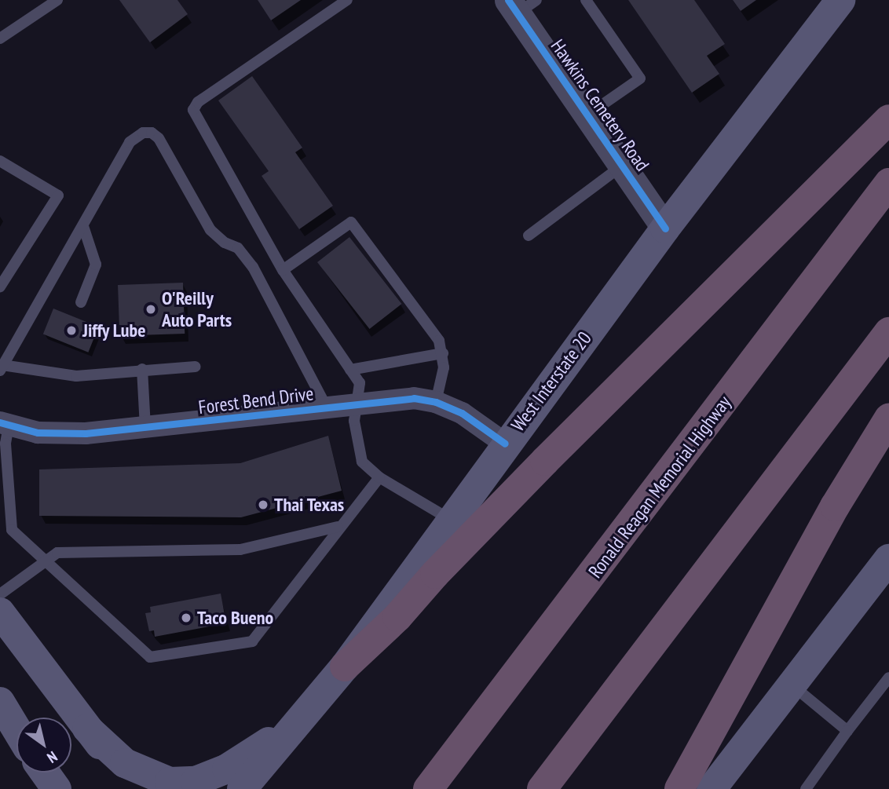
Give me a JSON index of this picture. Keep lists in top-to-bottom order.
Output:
{
  "streets": {
    "highway": ["Ronald Reagan Memorial Highway"],
    "main road": ["West Interstate 20"],
    "street": ["Hawkins Cemetery Road", "Forest Bend Drive"]
  },
  "crossings": [
    ["Hawkins Cemetery Road", "West Interstate 20"],
    ["West Interstate 20", "Forest Bend Drive"]
  ],
  "places": [
    "O'Reilly Auto Parts",
    "Jiffy Lube",
    "Thai Texas",
    "Taco Bueno"
  ],
  "north": "bottom right"
}
